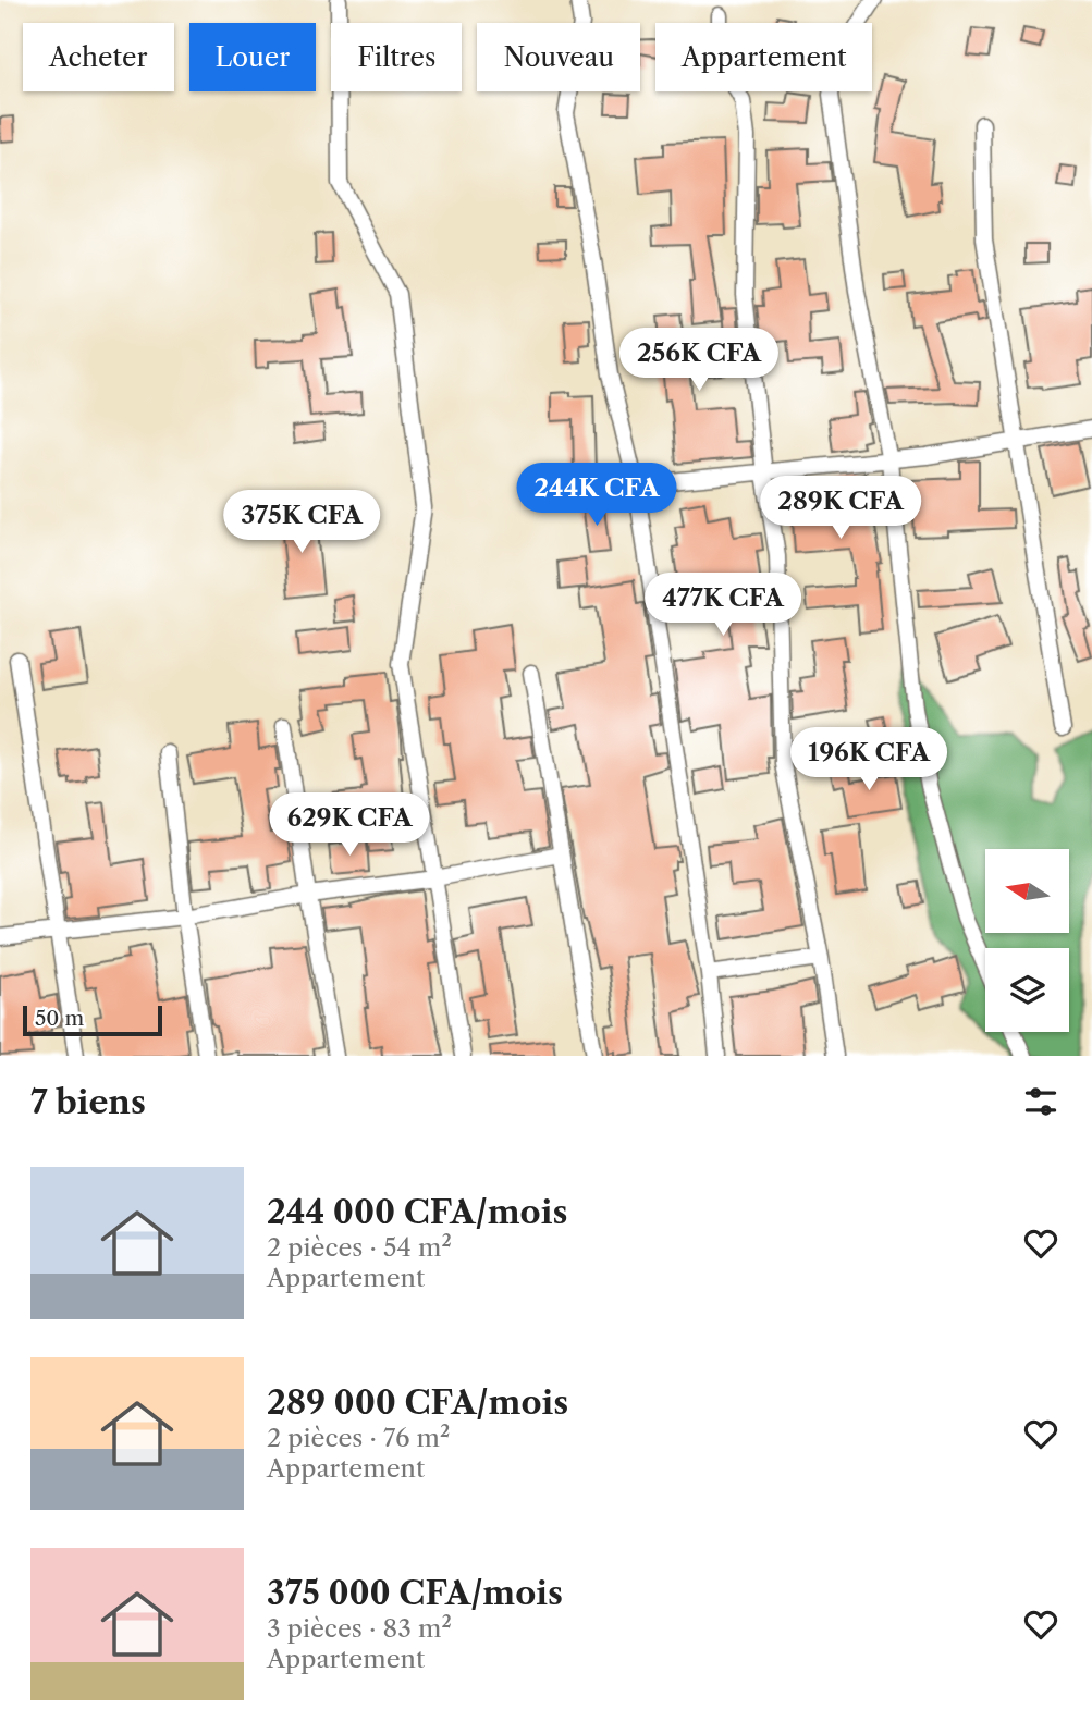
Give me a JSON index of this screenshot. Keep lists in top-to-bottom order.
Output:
{
  "scale_bar": "50 m",
  "north": "left",
  "page": {
    "chip": [
      "Acheter",
      "Louer",
      "Filtres",
      "Nouveau",
      "Appartement"
    ],
    "price": [
      "256K CFA",
      "244K CFA",
      "289K CFA",
      "375K CFA",
      "477K CFA",
      "196K CFA",
      "629K CFA"
    ],
    "scale": "50 m",
    "heading": "7 biens",
    "list": [
      {
        "name": "244 000 CFA/mois",
        "note": "2 pièces · 54 m² · Appartement"
      },
      {
        "name": "289 000 CFA/mois",
        "note": "2 pièces · 76 m² · Appartement"
      },
      {
        "name": "375 000 CFA/mois",
        "note": "3 pièces · 83 m² · Appartement"
      }
    ]
  }
}
